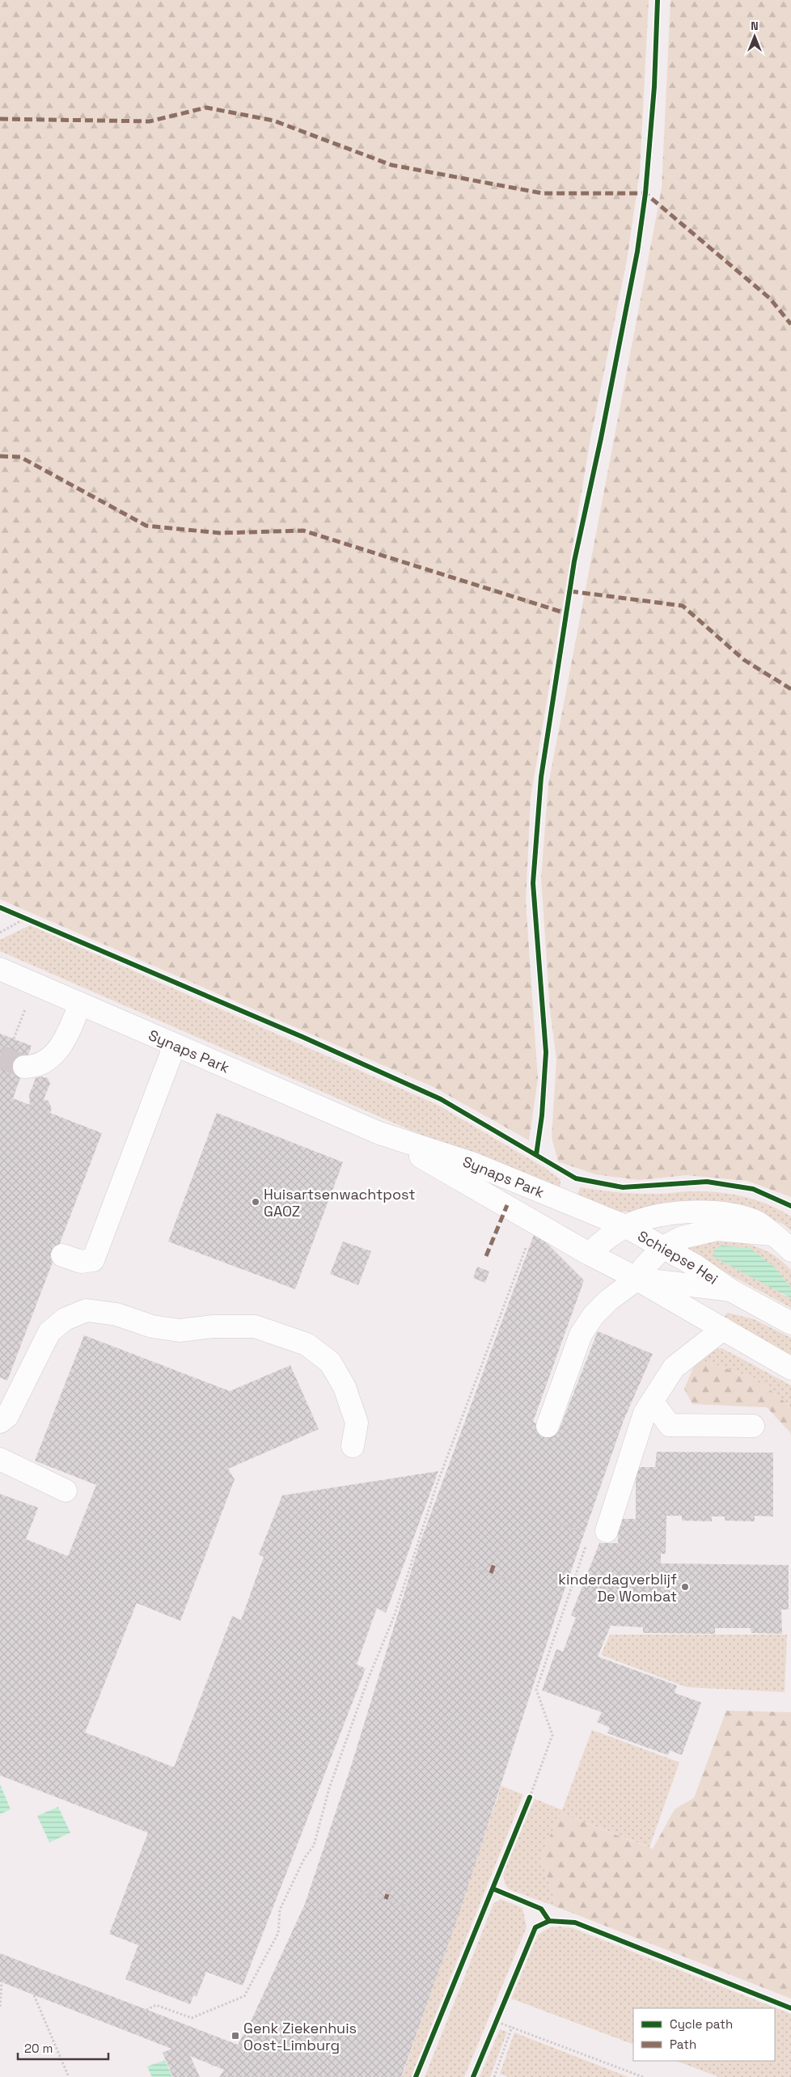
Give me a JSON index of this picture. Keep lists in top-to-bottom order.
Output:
{
  "streets": {
    "street": ["Synaps Park", "Schiepse Hei"]
  },
  "crossings": [
    ["Synaps Park", "Schiepse Hei"]
  ],
  "places": {
    "other": ["Huisartsenwachtpost GAOZ", "kinderdagverblijf De Wombat"],
    "transit": ["Genk Ziekenhuis Oost-Limburg"]
  },
  "legend": ["Cycle path", "Path"],
  "scale_bar": "20 m",
  "north": "top"
}
